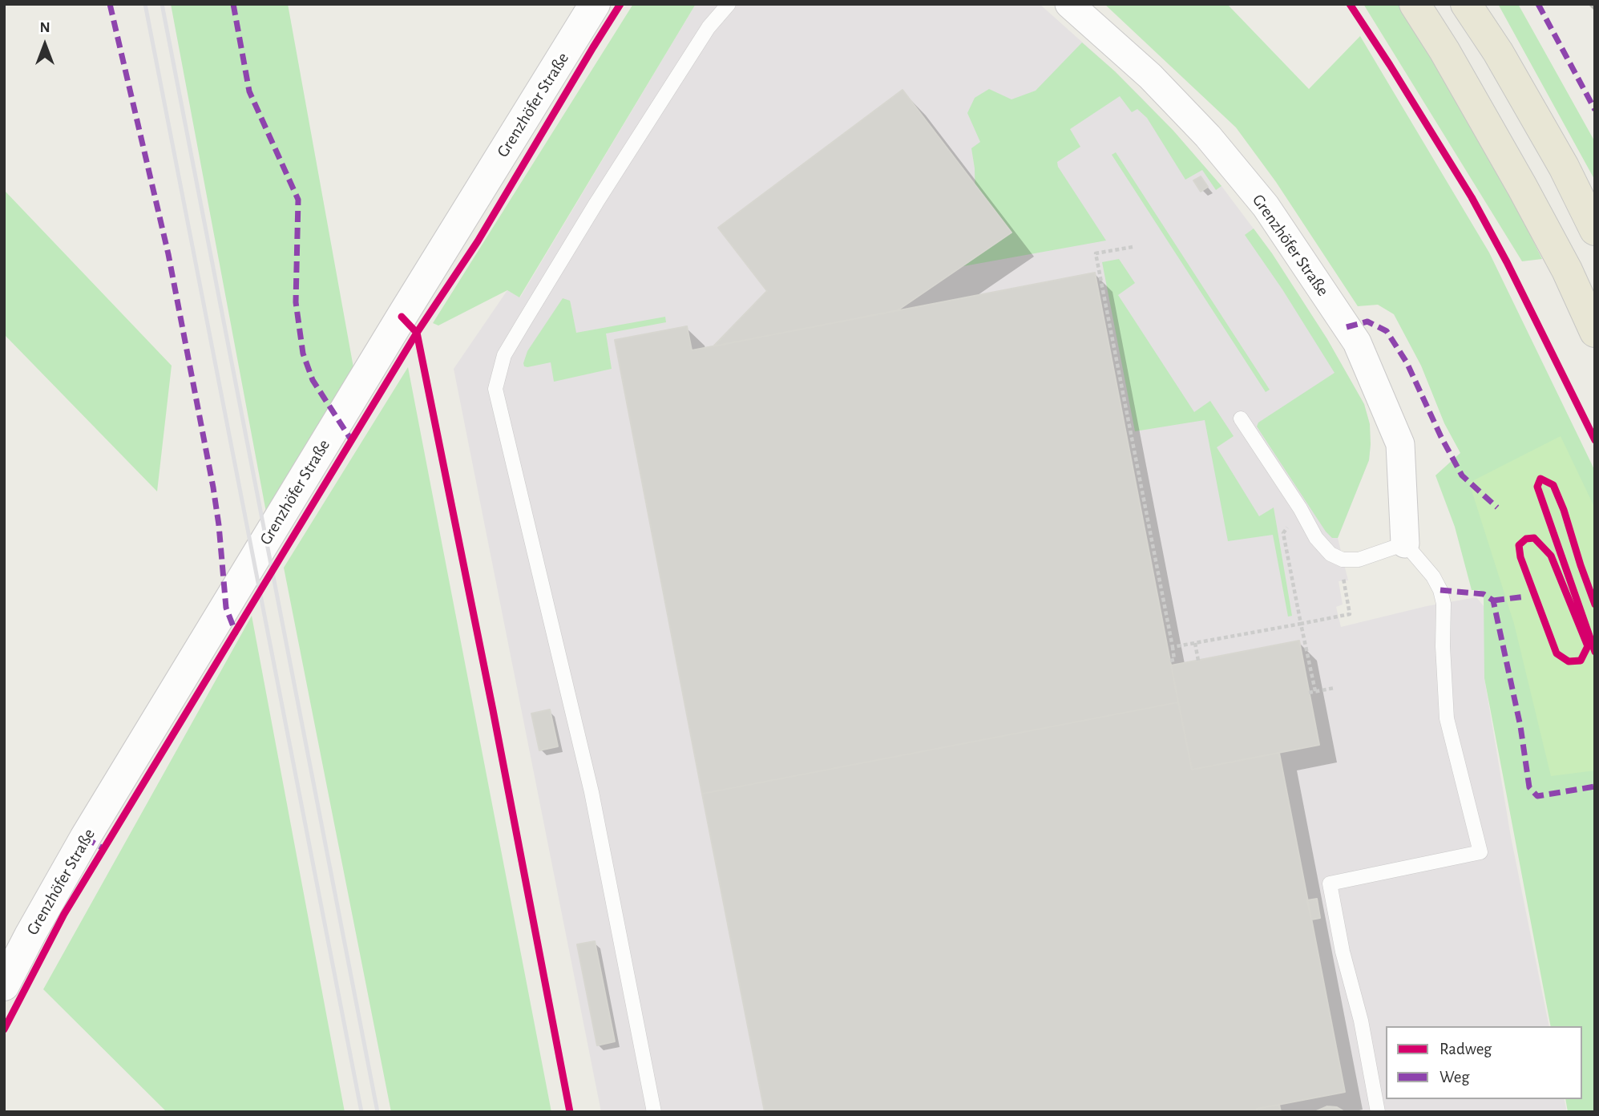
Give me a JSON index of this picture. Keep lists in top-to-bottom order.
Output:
{
  "streets": {
    "street": ["Grenzhöfer Straße"]
  },
  "legend": ["Radweg", "Weg"],
  "north": "top"
}
